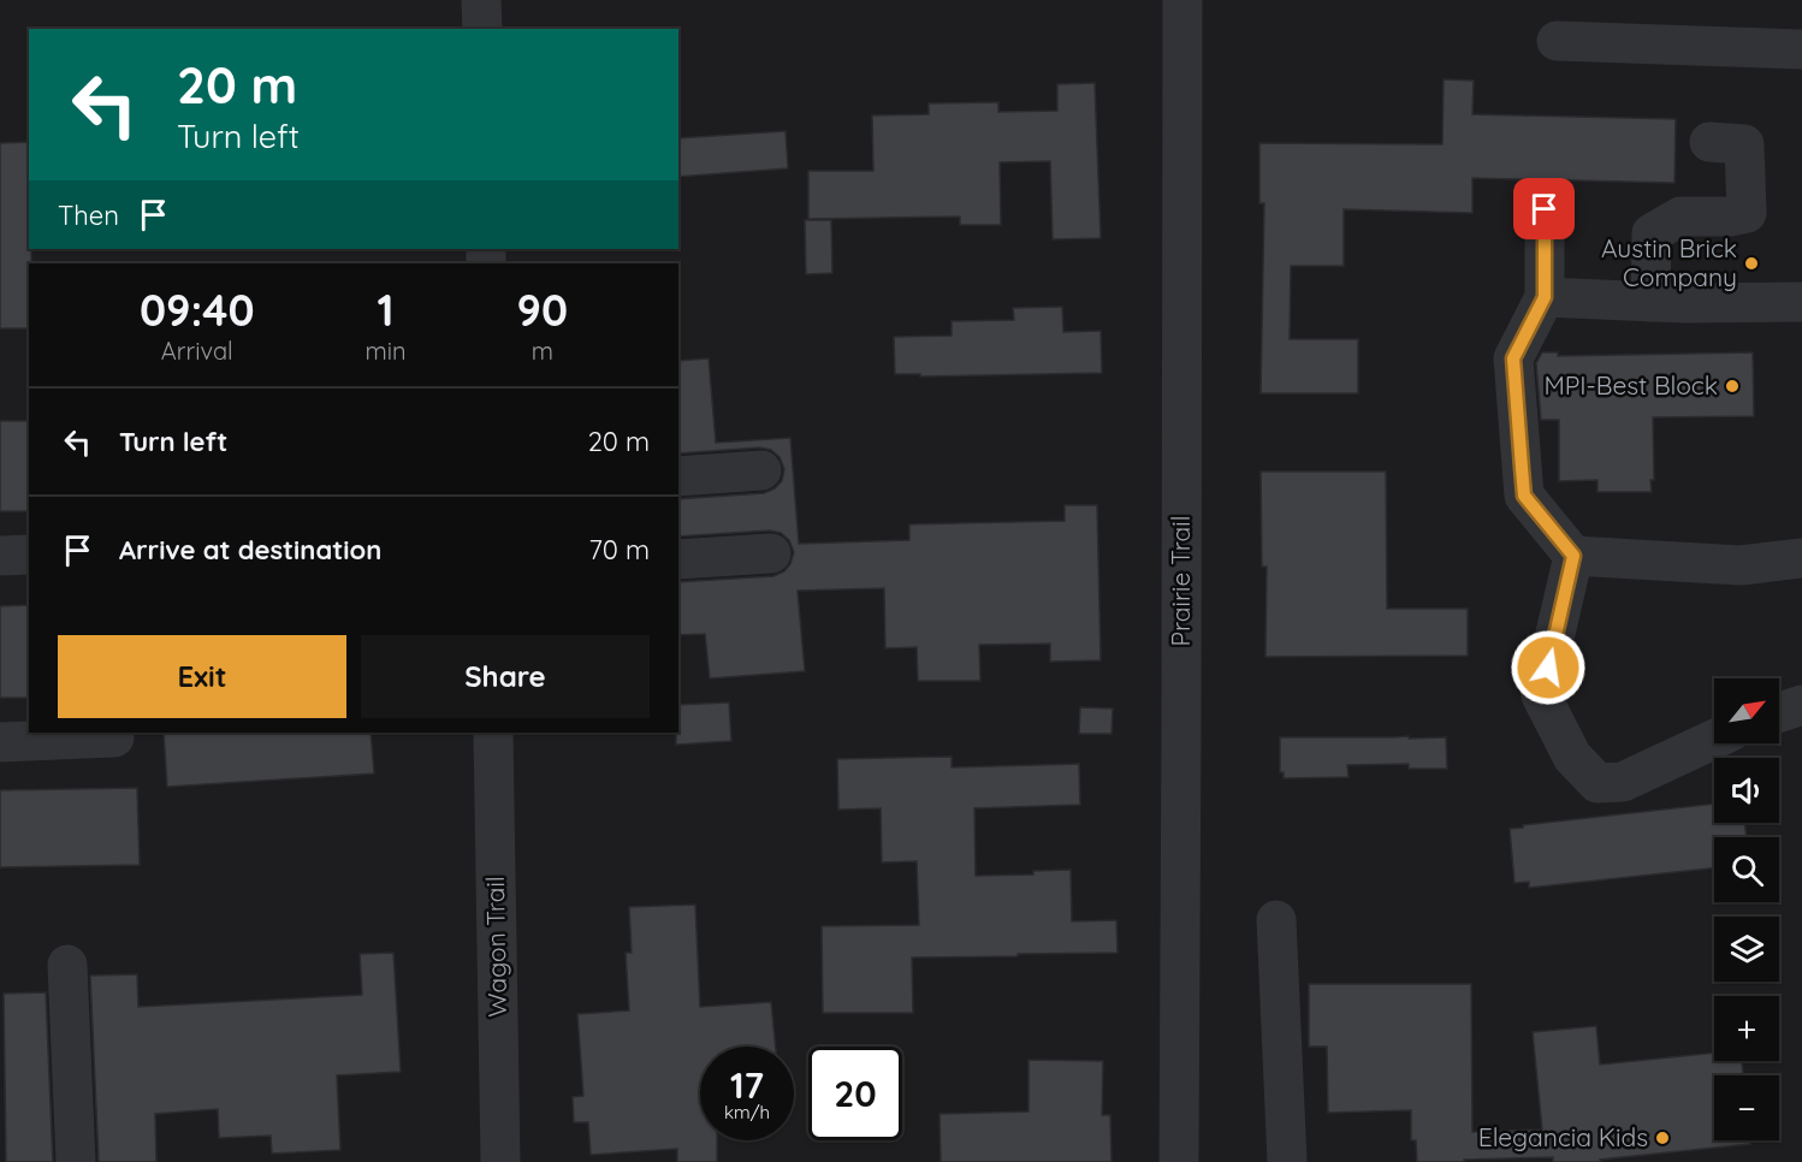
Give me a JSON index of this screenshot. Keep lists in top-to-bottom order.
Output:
{
  "streets": {
    "street": ["Prairie Trail", "Wagon Trail"]
  },
  "places": ["Austin Brick Company", "MPI-Best Block", "Elegancia Kids"],
  "north": "top right",
  "page": {
    "turn": ["20 m", "Turn left"],
    "then": "Then",
    "eta": [
      "09:40",
      "Arrival",
      "1",
      "min",
      "90",
      "m"
    ],
    "list": [
      {
        "name": "Turn left",
        "value": "20 m"
      },
      {
        "name": "Arrive at destination",
        "value": "70 m"
      }
    ],
    "buttons": ["Exit", "Share"],
    "map_buttons": ["+", "−"],
    "speed": "17 km/h",
    "limit": "20"
  }
}
